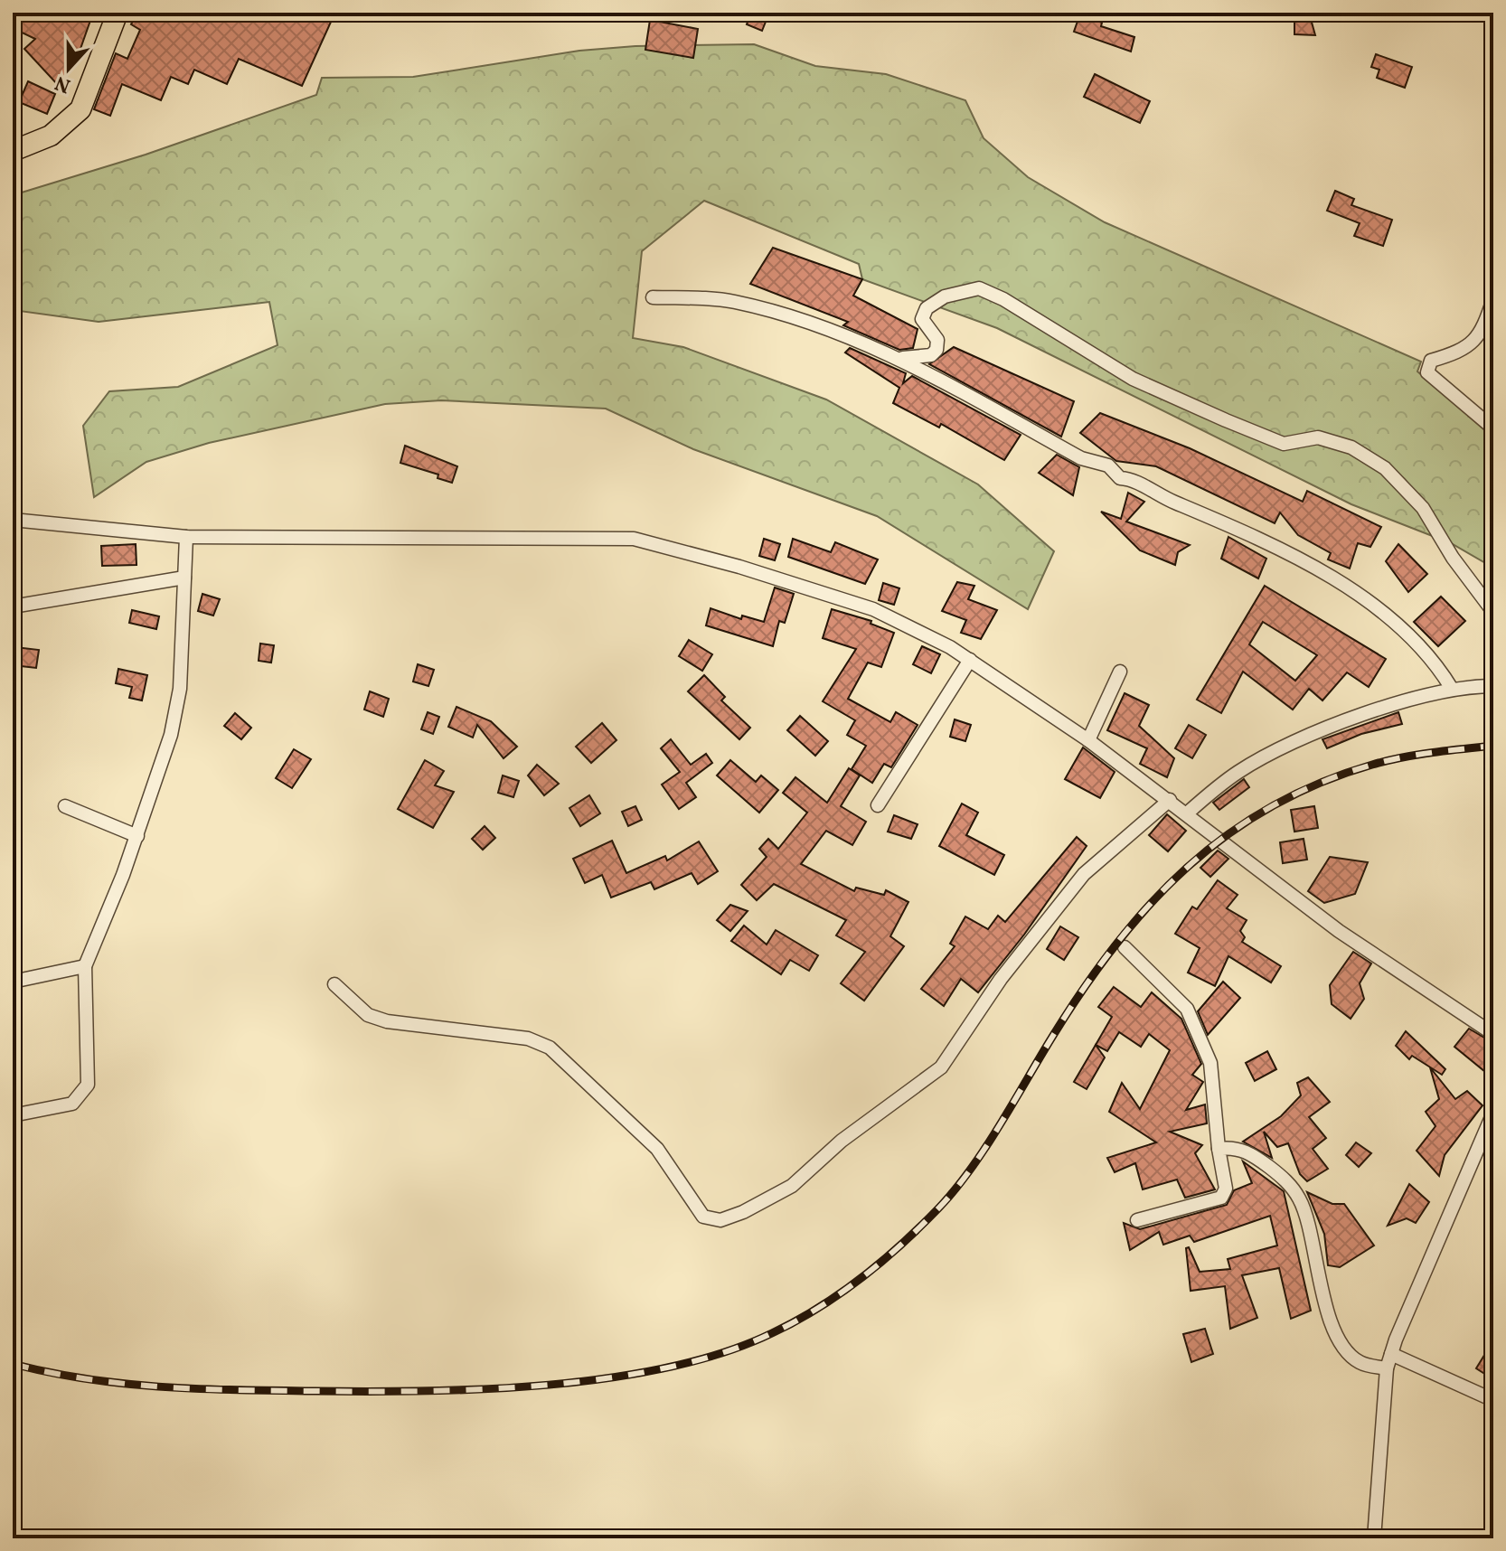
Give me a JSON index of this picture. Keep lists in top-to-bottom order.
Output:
{
  "north": "bottom"
}
